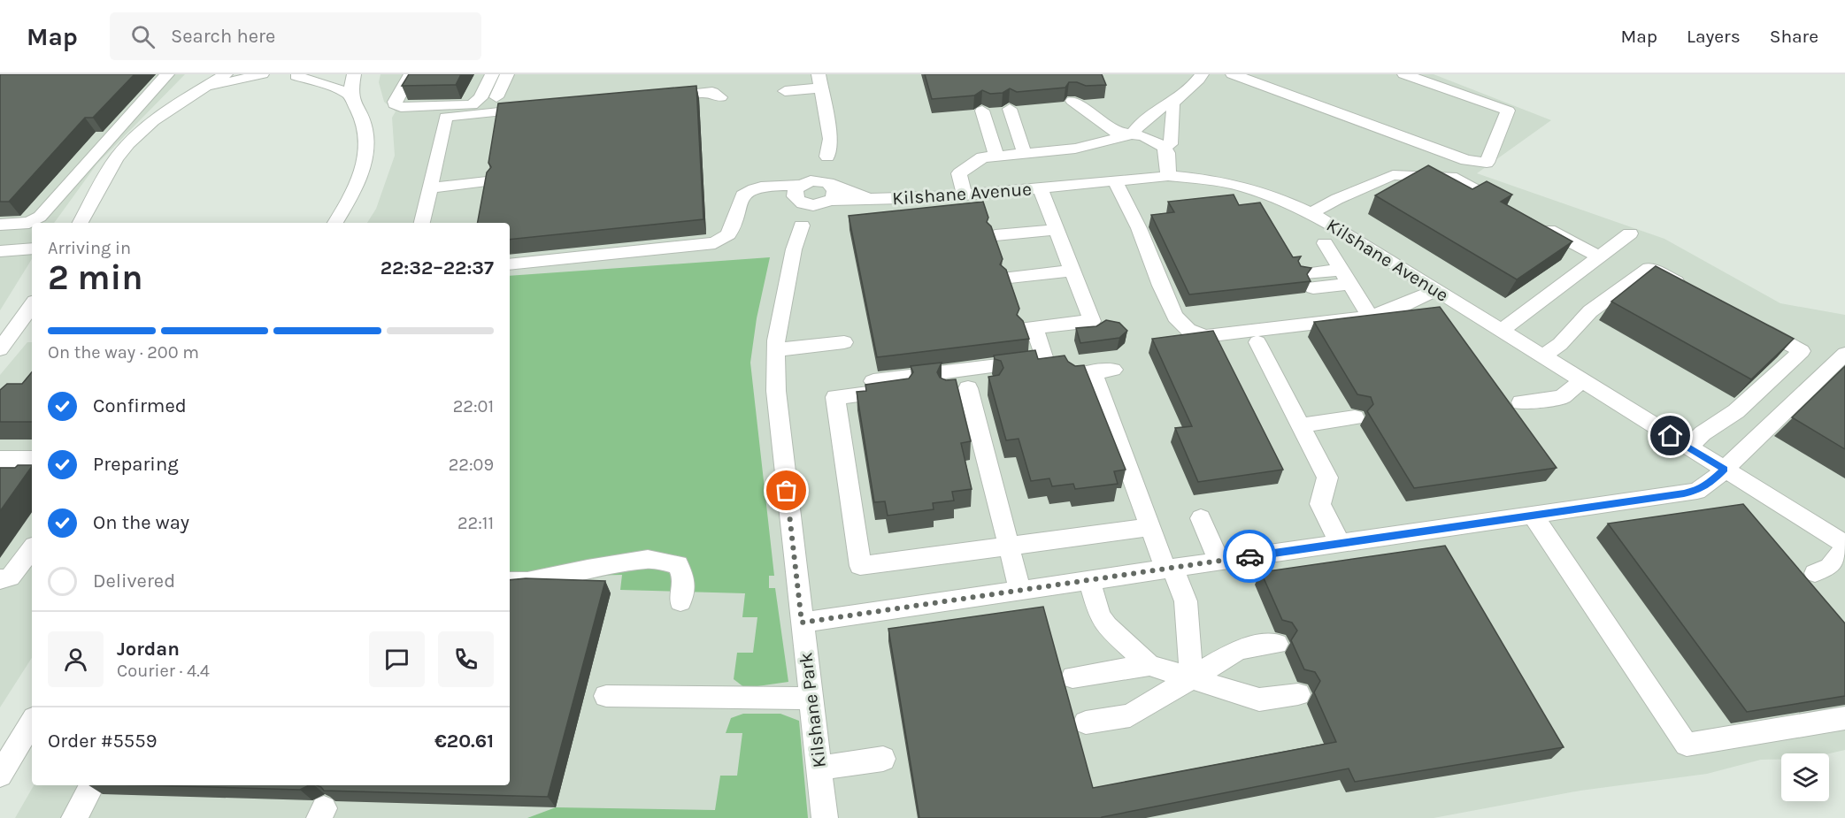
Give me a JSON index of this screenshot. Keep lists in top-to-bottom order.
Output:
{
  "streets": {
    "street": ["Kilshane Avenue", "Kilshane Park"]
  },
  "crossings": [
    ["Kilshane Avenue", "Kilshane Park"]
  ],
  "page": {
    "header": "Map",
    "search": "Search here",
    "nav": ["Map", "Layers", "Share"],
    "heading": ["2 min", "Arriving in", "22:32–22:37"],
    "panel": [
      "Jordan",
      "Courier · 4.4",
      "Order #5559",
      "€20.61"
    ],
    "bar": "On the way · 200 m",
    "list": [
      ["Confirmed", "22:01"],
      ["Preparing", "22:09"],
      ["On the way", "22:11"],
      "Delivered"
    ]
  }
}
